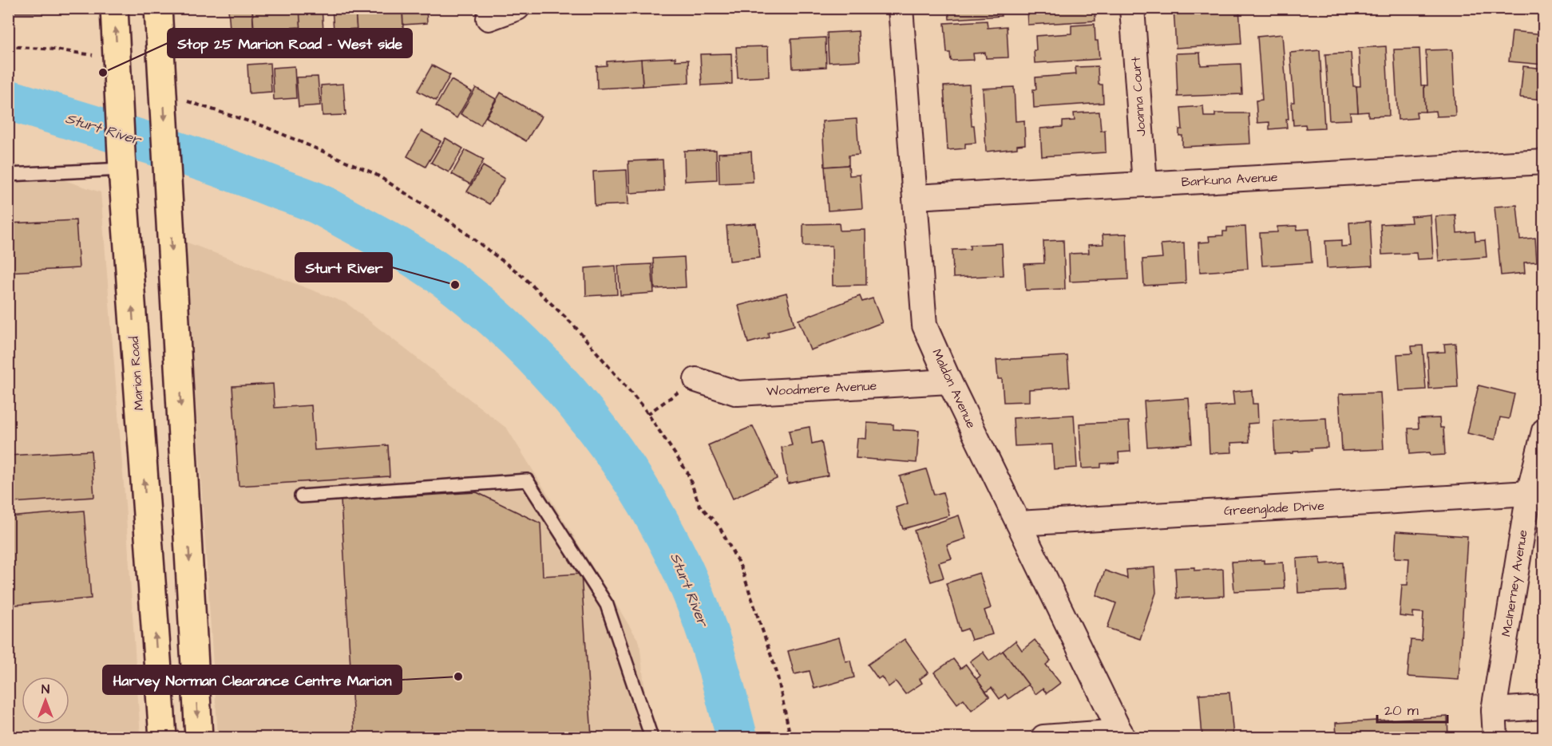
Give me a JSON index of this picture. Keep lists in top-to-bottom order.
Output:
{
  "streets": {
    "main road": ["Marion Road"],
    "street": [
      "Joanna Court",
      "Barkuna Avenue",
      "Woodmere Avenue",
      "Maldon Avenue",
      "Greenglade Drive",
      "McInerney Avenue"
    ]
  },
  "crossings": [
    ["Joanna Court", "Barkuna Avenue"],
    ["Barkuna Avenue", "Maldon Avenue"],
    ["Woodmere Avenue", "Maldon Avenue"],
    ["Maldon Avenue", "Greenglade Drive"],
    ["Greenglade Drive", "McInerney Avenue"]
  ],
  "water": ["Sturt River"],
  "places": ["Stop 25 Marion Road - West side", "Sturt River", "Harvey Norman Clearance Centre Marion"],
  "scale_bar": "20 m",
  "north": "top"
}
